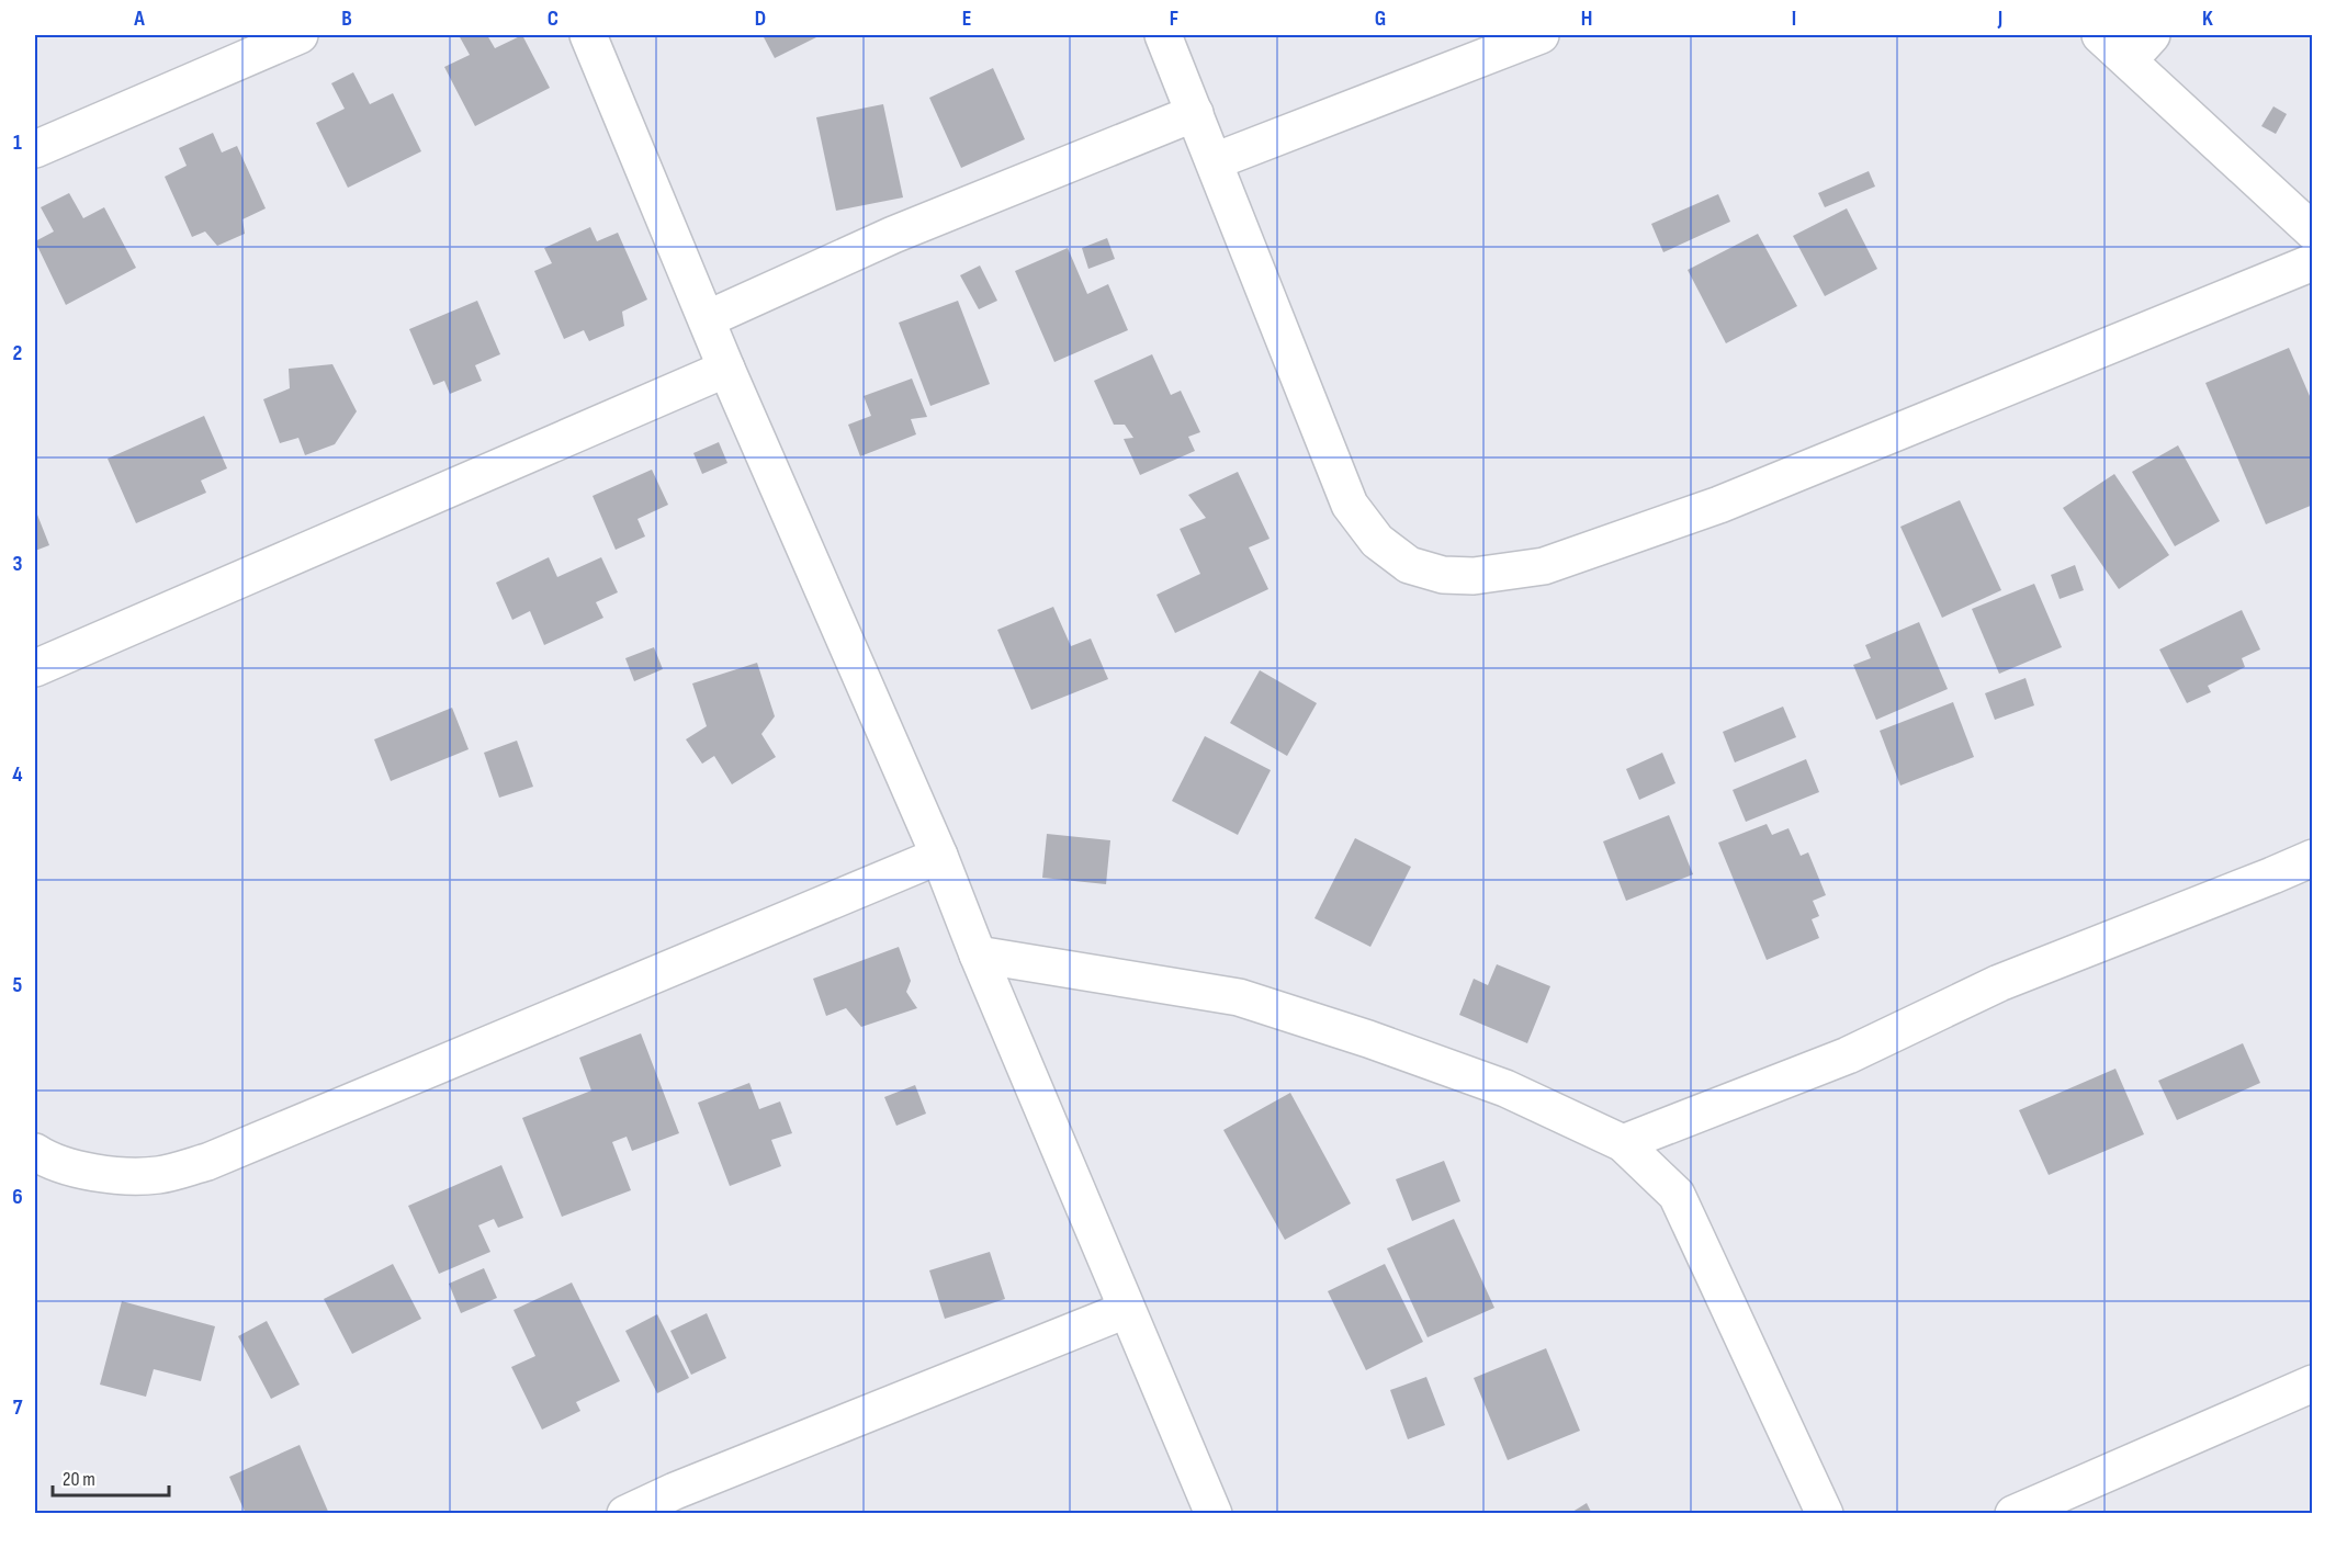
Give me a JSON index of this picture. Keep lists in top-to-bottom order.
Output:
{
  "scale_bar": "20 m",
  "grid": {
    "columns": [
      "A",
      "B",
      "C",
      "D",
      "E",
      "F",
      "G",
      "H",
      "I",
      "J",
      "K"
    ],
    "rows": [
      "1",
      "2",
      "3",
      "4",
      "5",
      "6",
      "7"
    ]
  }
}
